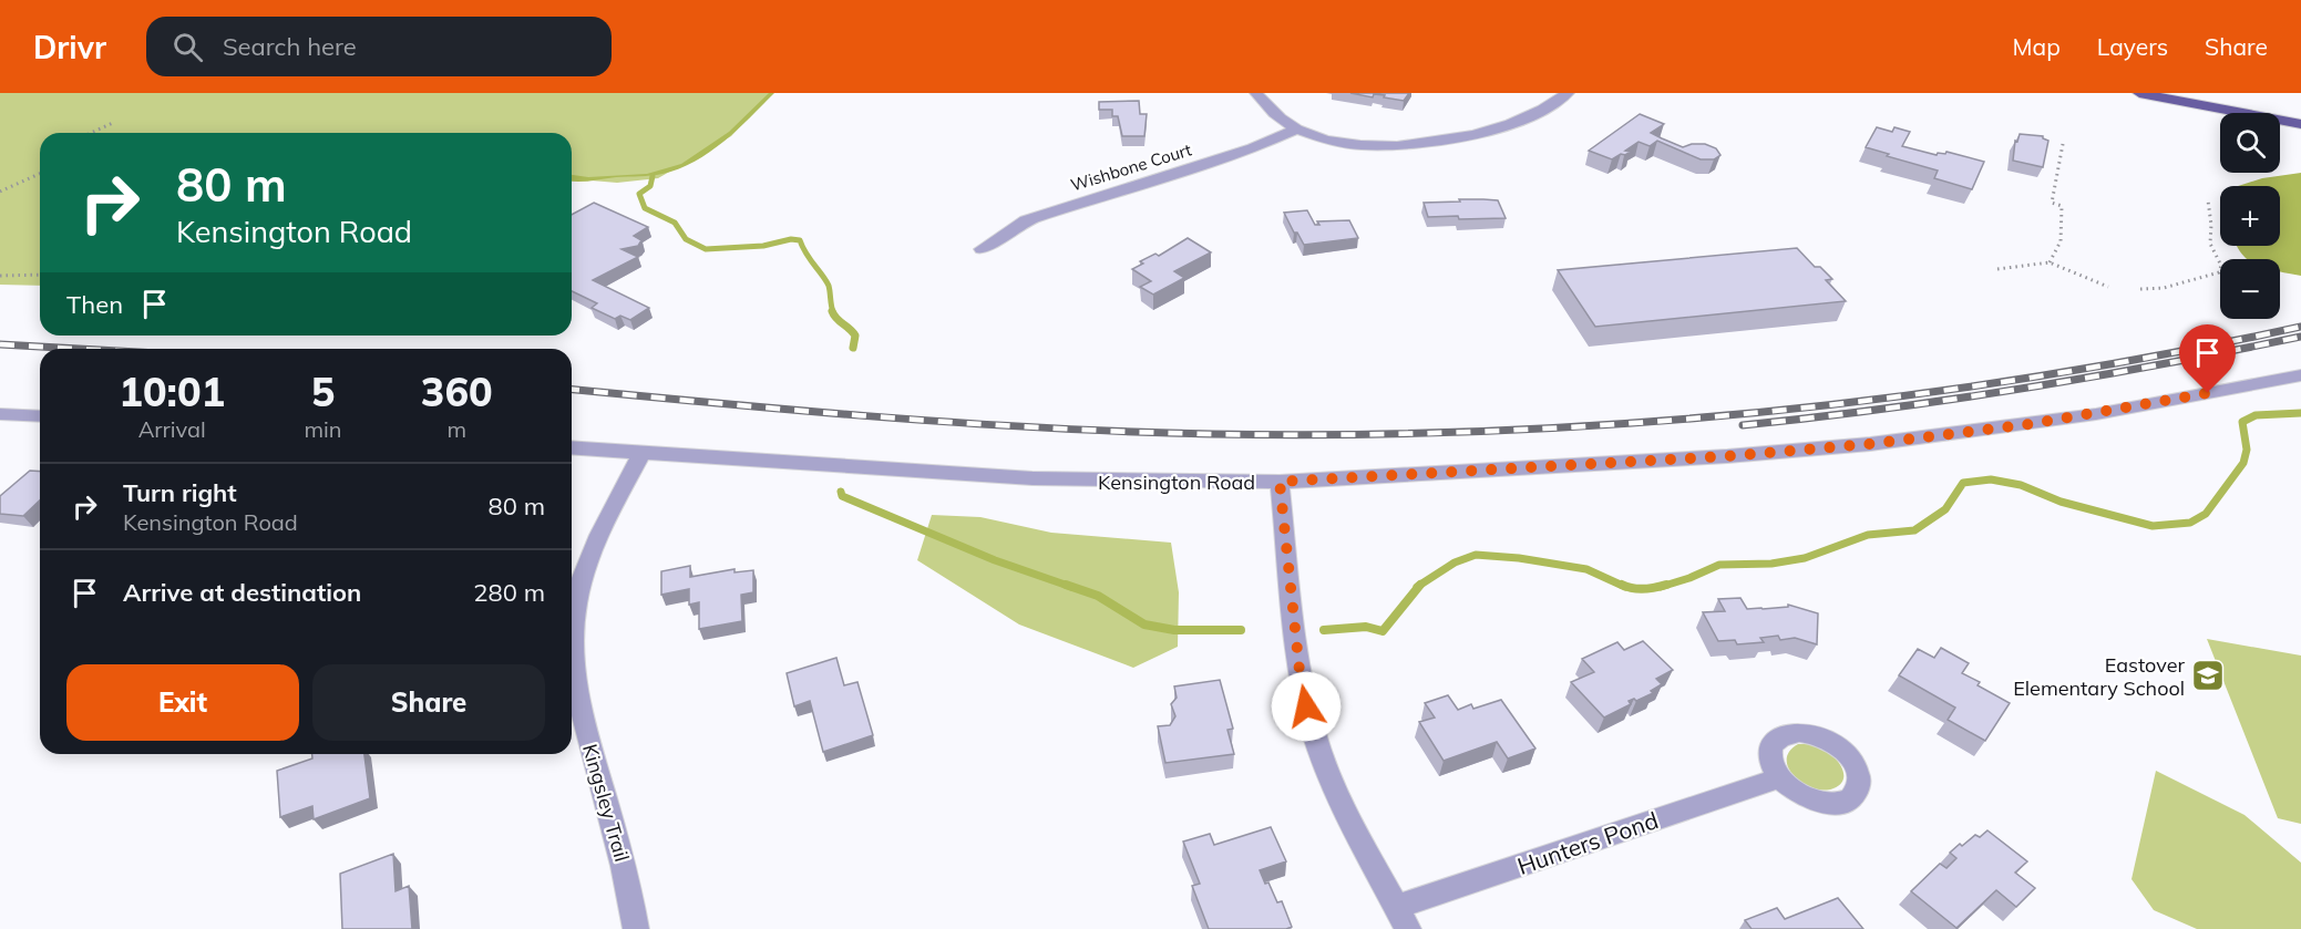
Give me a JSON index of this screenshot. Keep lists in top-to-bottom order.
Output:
{
  "streets": {
    "street": [
      "Wishbone Court",
      "Kensington Road",
      "Kingsley Trail",
      "Hunters Pond"
    ]
  },
  "crossings": [
    ["Kensington Road", "Kingsley Trail"]
  ],
  "places": {
    "school or university": ["Eastover Elementary School"]
  },
  "page": {
    "header": "Drivr",
    "search": "Search here",
    "nav": ["Map", "Layers", "Share"],
    "map_buttons": ["+", "−"],
    "turn": ["80 m", "Kensington Road"],
    "then": "Then",
    "eta": [
      "10:01",
      "Arrival",
      "5",
      "min",
      "360",
      "m"
    ],
    "list": [
      {
        "name": "Turn right",
        "note": "Kensington Road",
        "value": "80 m"
      },
      {
        "name": "Arrive at destination",
        "value": "280 m"
      }
    ],
    "buttons": ["Exit", "Share"]
  }
}
